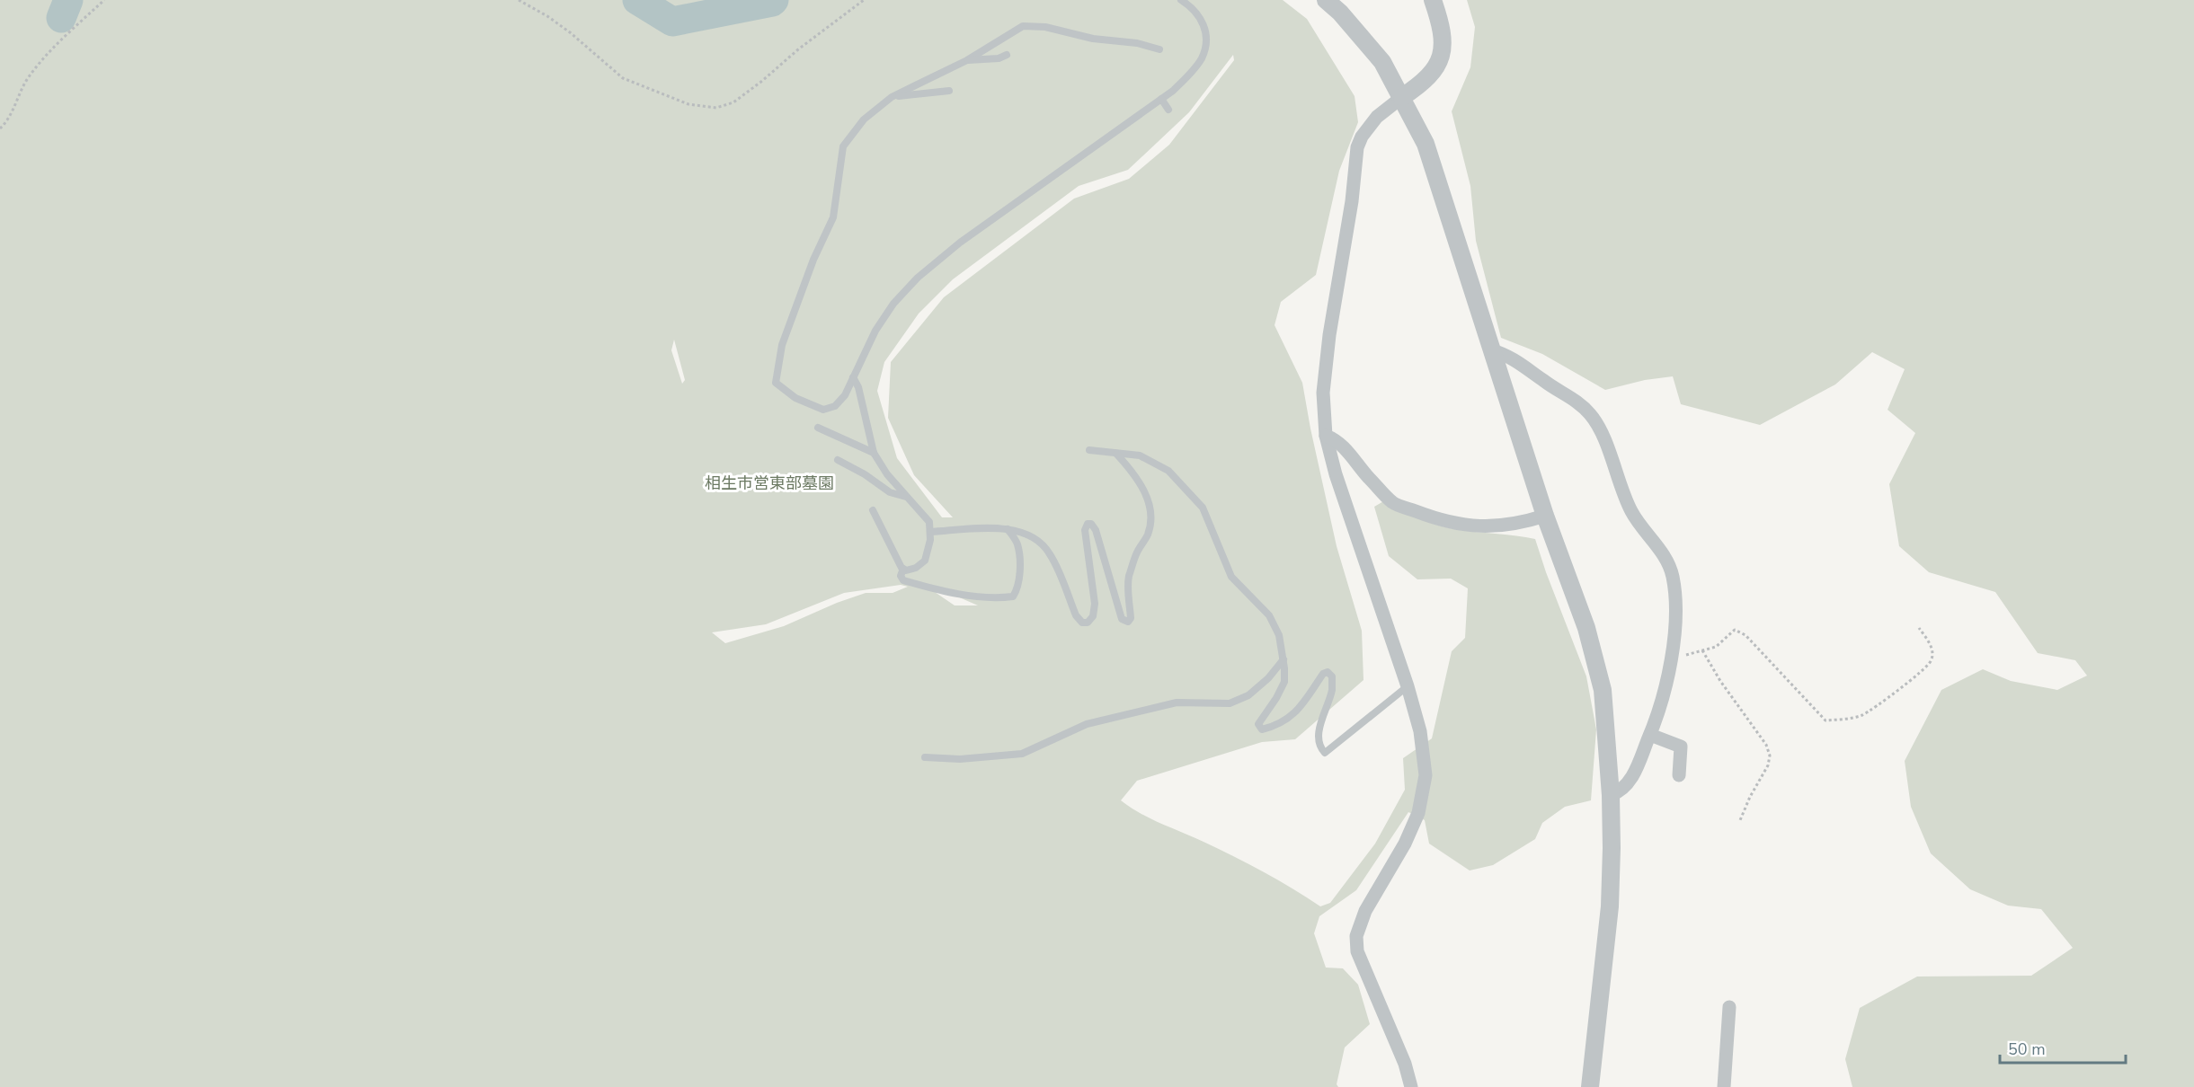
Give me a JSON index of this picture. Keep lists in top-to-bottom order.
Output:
{
  "parks": ["相生市営東部墓園"],
  "scale_bar": "50 m"
}
